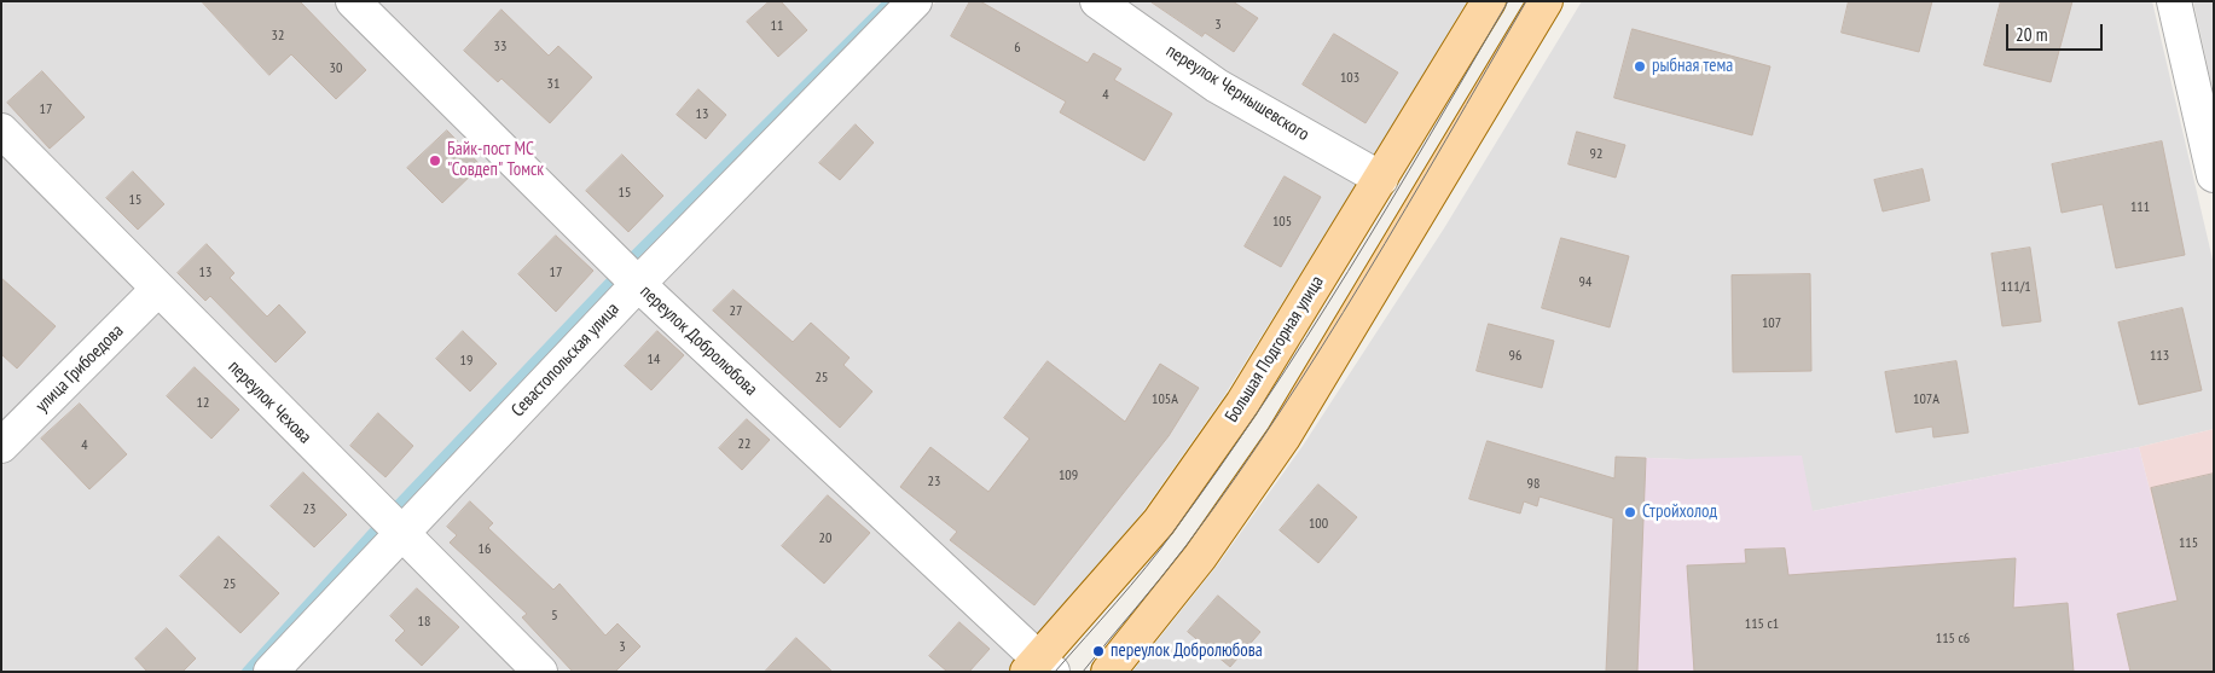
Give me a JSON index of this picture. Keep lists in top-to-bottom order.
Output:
{
  "streets": {
    "main road": ["Большая Подгорная улица"],
    "street": [
      "переулок Чернышевского",
      "переулок Добролюбова",
      "Севастопольская улица",
      "улица Грибоедова",
      "переулок Чехова"
    ]
  },
  "crossings": [
    ["переулок Чернышевского", "Большая Подгорная улица"],
    ["переулок Добролюбова", "Большая Подгорная улица"],
    ["переулок Добролюбова", "Севастопольская улица"],
    ["Севастопольская улица", "переулок Чехова"],
    ["улица Грибоедова", "переулок Чехова"]
  ],
  "places": [
    "рыбная тема",
    "Байк-пост MC \"Совдеп\" Томск",
    "Стройхолод",
    "переулок Добролюбова"
  ],
  "house_numbers": [
    "3",
    "11",
    "32",
    "33",
    "6",
    "30",
    "103",
    "31",
    "4",
    "17",
    "13",
    "92",
    "15",
    "15",
    "111",
    "105",
    "13",
    "17",
    "94",
    "111/1",
    "27",
    "107",
    "96",
    "113",
    "14",
    "19",
    "25",
    "105А",
    "107А",
    "12",
    "22",
    "4",
    "109",
    "23",
    "98",
    "23",
    "100",
    "20",
    "115",
    "16",
    "25",
    "5",
    "18",
    "115 с1",
    "115 с6",
    "3"
  ],
  "scale_bar": "20 m"
}
